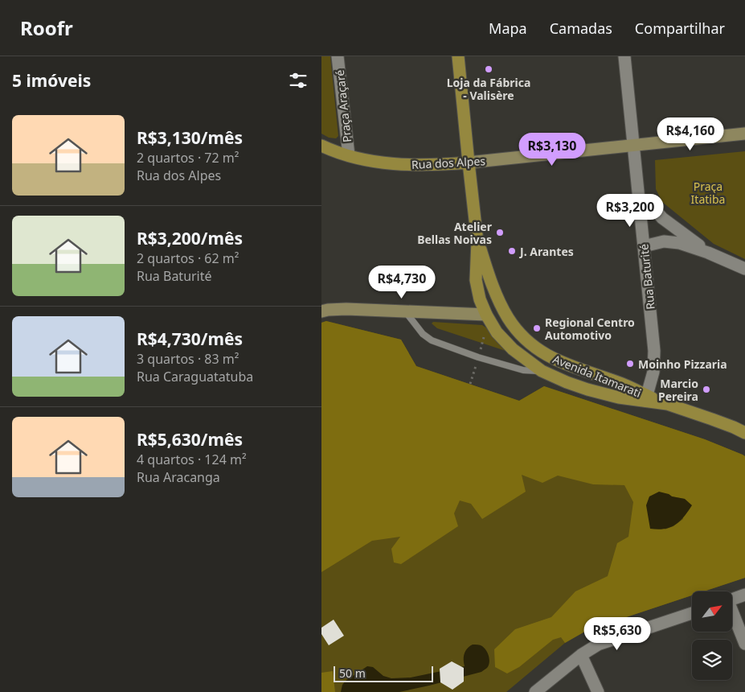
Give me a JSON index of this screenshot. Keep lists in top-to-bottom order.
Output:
{
  "streets": {
    "main road": ["Rua dos Alpes", "Avenida Itamarati"],
    "street": ["Praça Araçaré", "Rua Baturité"]
  },
  "crossings": [
    ["Praça Araçaré", "Rua dos Alpes"],
    ["Rua dos Alpes", "Rua Baturité"],
    ["Rua dos Alpes", "Avenida Itamarati"],
    ["Rua Baturité", "Avenida Itamarati"]
  ],
  "parks": ["Praça Itatiba"],
  "places": [
    "Loja da Fábrica - Valisère",
    "Atelier Bellas Noivas",
    "J. Arantes",
    "Regional Centro Automotivo",
    "Moinho Pizzaria",
    "Marcio Pereira"
  ],
  "scale_bar": "50 m",
  "north": "top right",
  "page": {
    "header": "Roofr",
    "nav": ["Mapa", "Camadas", "Compartilhar"],
    "heading": "5 imóveis",
    "list": [
      {
        "name": "R$3,130/mês",
        "note": "2 quartos · 72 m² · Rua dos Alpes"
      },
      {
        "name": "R$3,200/mês",
        "note": "2 quartos · 62 m² · Rua Baturité"
      },
      {
        "name": "R$4,730/mês",
        "note": "3 quartos · 83 m² · Rua Caraguatatuba"
      },
      {
        "name": "R$5,630/mês",
        "note": "4 quartos · 124 m² · Rua Aracanga"
      }
    ],
    "price": [
      "R$4,160",
      "R$3,130",
      "R$3,200",
      "R$4,730",
      "R$5,630"
    ],
    "scale": "50 m"
  }
}
